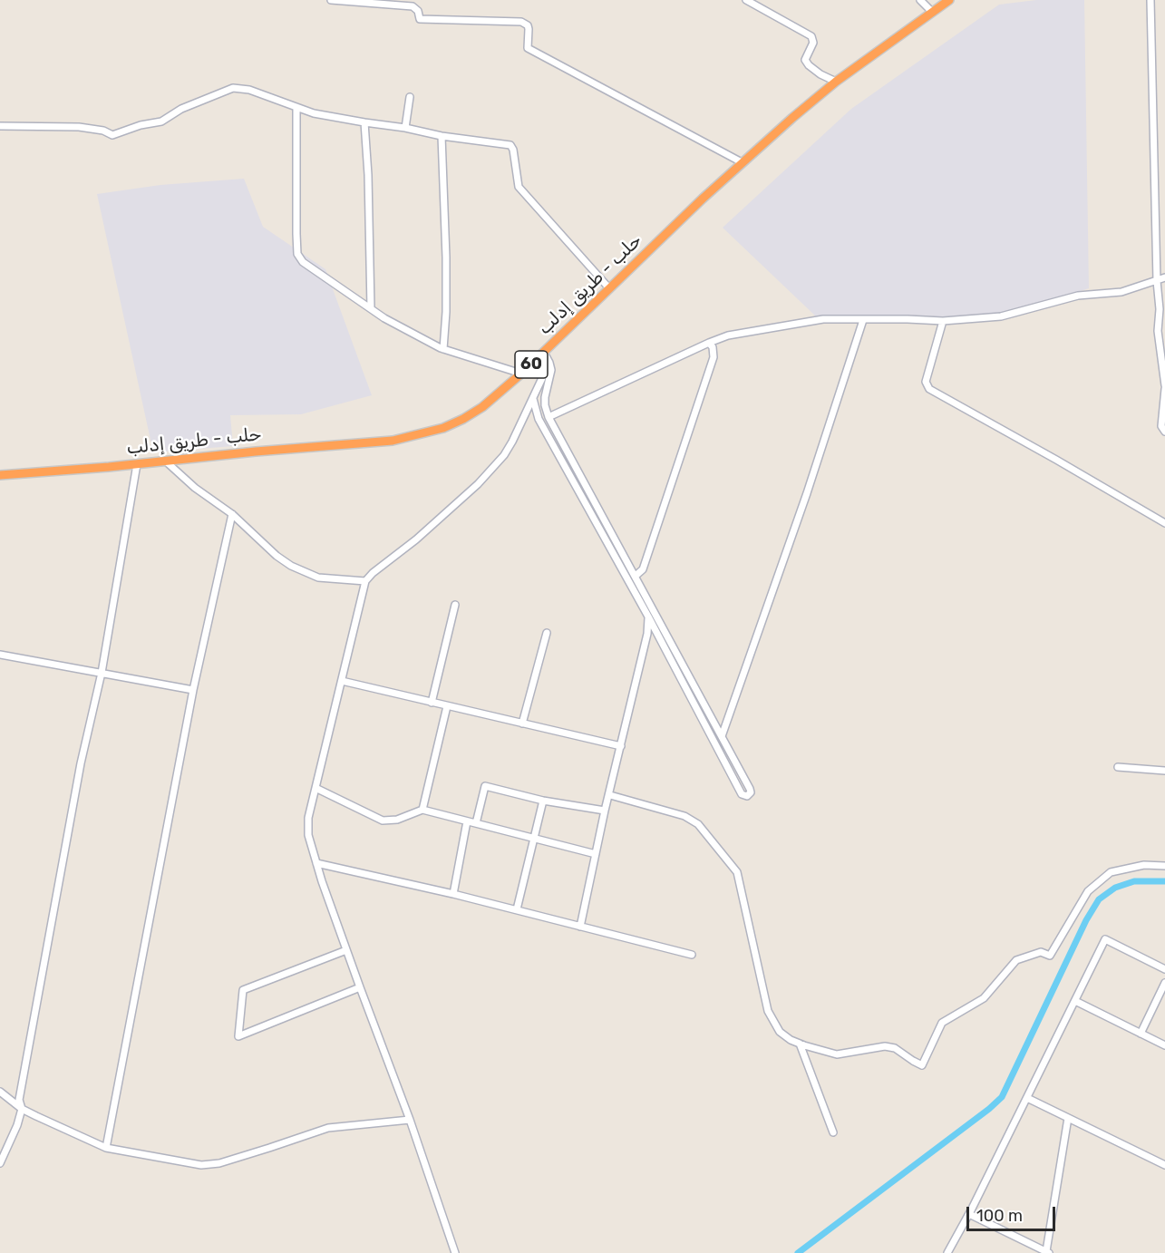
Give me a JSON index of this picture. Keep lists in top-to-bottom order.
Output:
{
  "streets": {
    "highway": ["حلب - طريق إدلب", "60"]
  },
  "scale_bar": "100 m"
}
